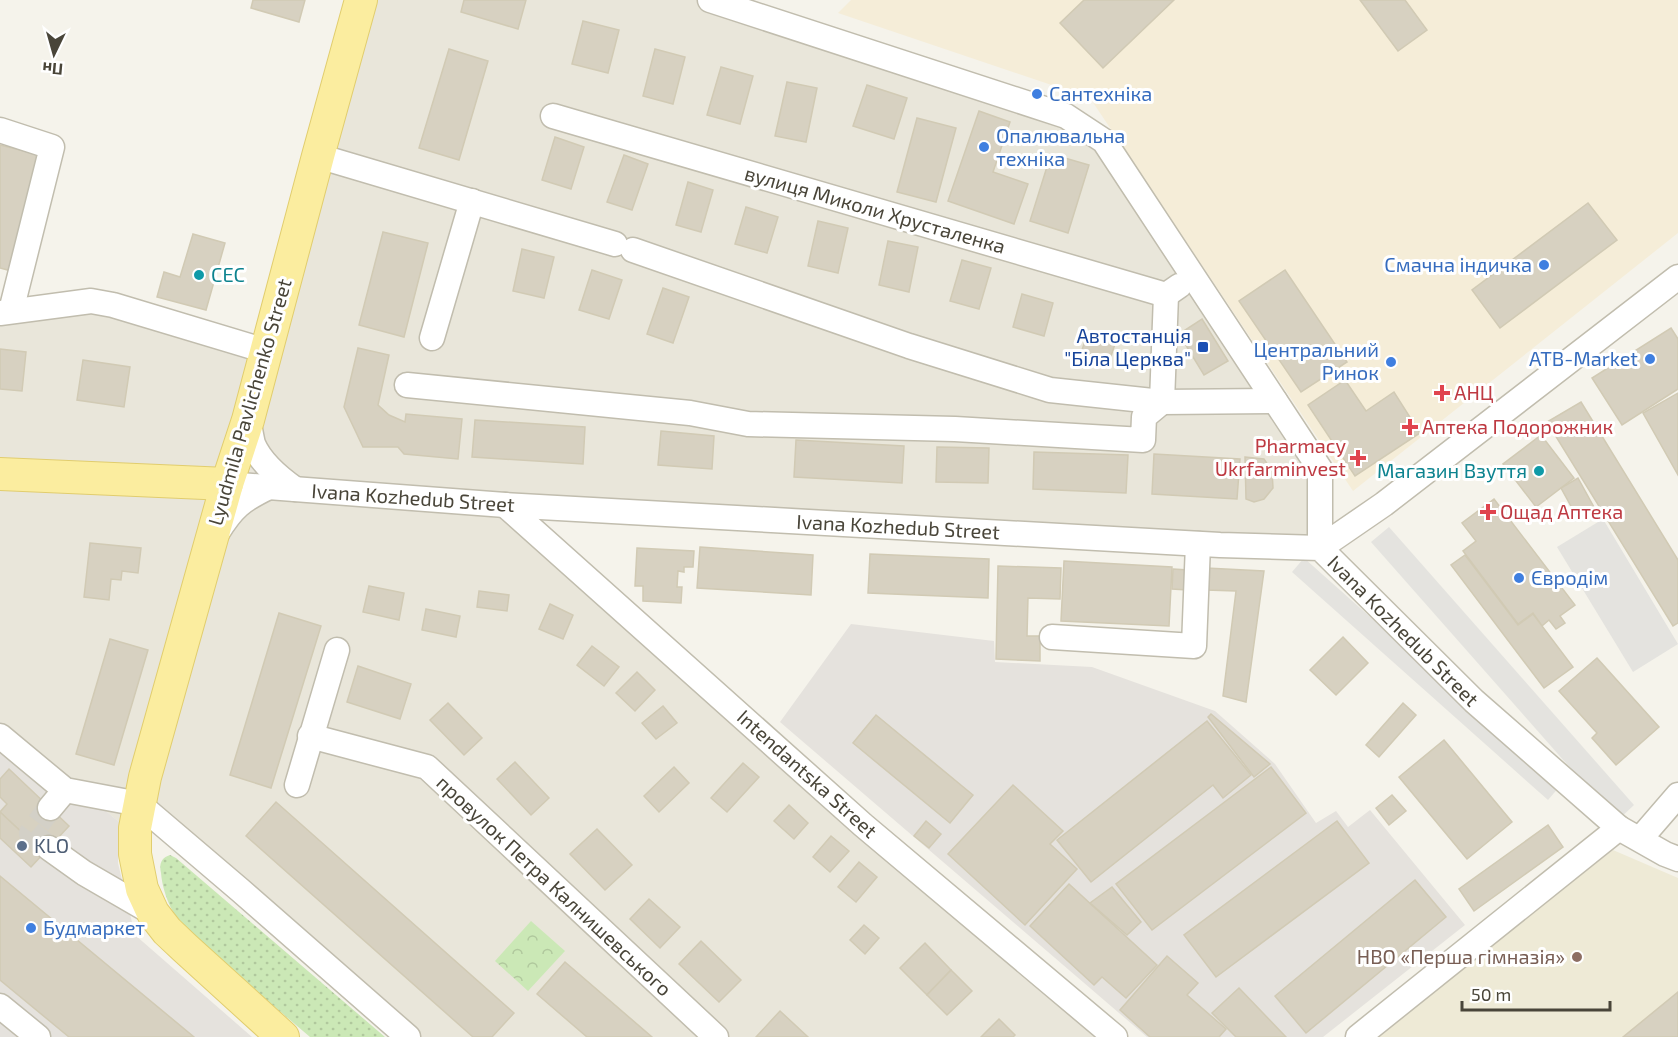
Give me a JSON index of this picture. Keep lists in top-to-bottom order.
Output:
{
  "streets": {
    "main road": ["Lyudmila Pavlichenko Street", "Ivana Kozhedub Street"],
    "street": ["вулиця Миколи Хрусталенка", "Intendantska Street", "провулок Петра Калнишевського"]
  },
  "crossings": [
    ["Lyudmila Pavlichenko Street", "Ivana Kozhedub Street"],
    ["Ivana Kozhedub Street", "Intendantska Street"]
  ],
  "places": {
    "other": [
      "Сантехніка",
      "Опалювальна техніка",
      "Смачна індичка",
      "СЕС",
      "ATB-Market",
      "Центральний Ринок",
      "Магазин Взуття",
      "Євродім",
      "KLO",
      "Будмаркет",
      "НВО «Перша гімназія»"
    ],
    "transit": ["Автостанція \"Біла Церква\""],
    "health": [
      "АНЦ",
      "Аптека Подорожник",
      "Pharmacy Ukrfarminvest",
      "Ощад Аптека"
    ]
  },
  "scale_bar": "50 m",
  "north": "bottom"
}
